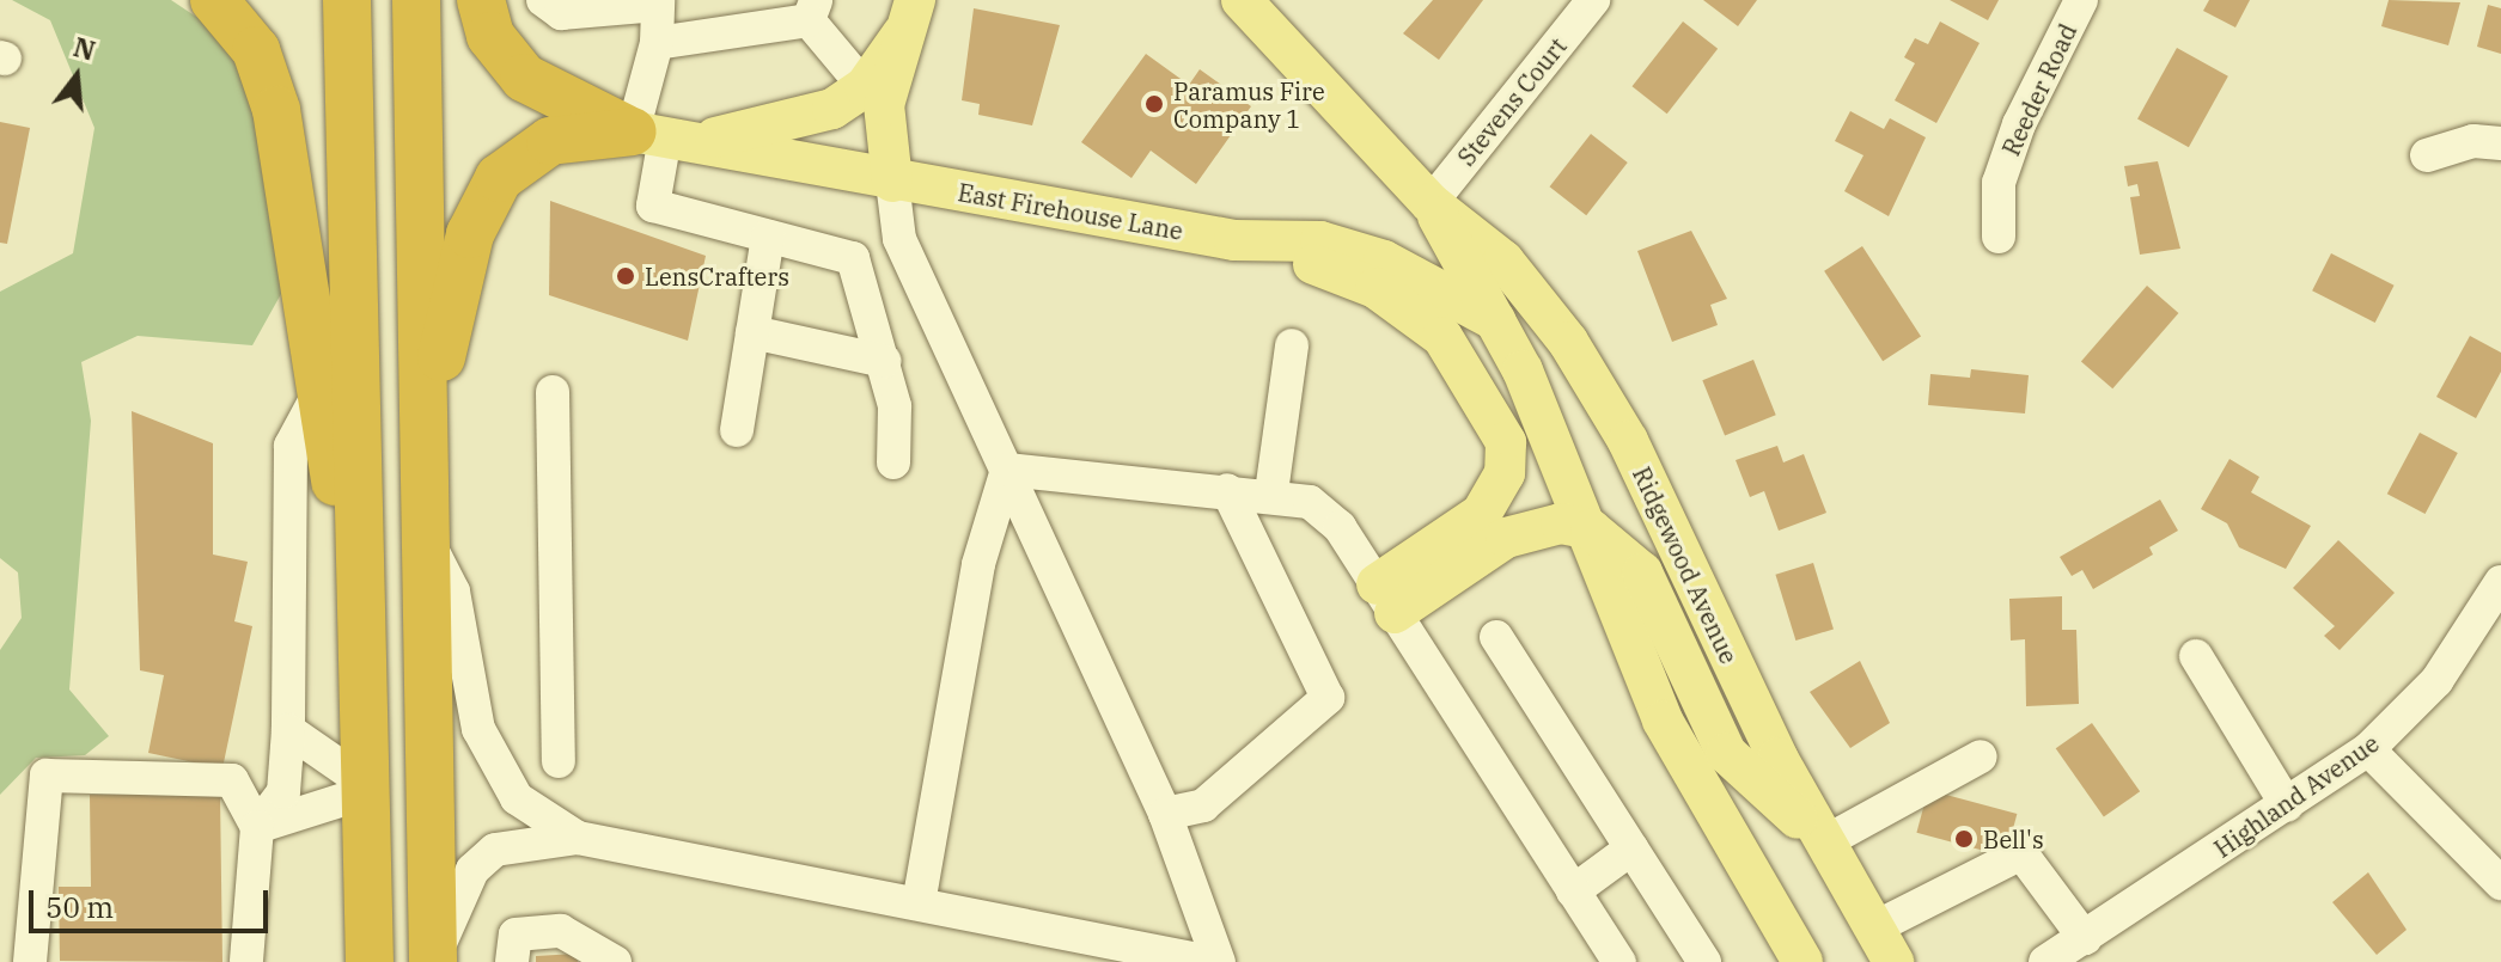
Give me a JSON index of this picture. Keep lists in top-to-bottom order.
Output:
{
  "streets": {
    "main road": ["East Firehouse Lane", "Ridgewood Avenue"],
    "street": ["Reeder Road", "Stevens Court", "Highland Avenue"]
  },
  "crossings": [
    ["Stevens Court", "Ridgewood Avenue"],
    ["East Firehouse Lane", "Ridgewood Avenue"]
  ],
  "places": ["Paramus Fire Company 1", "LensCrafters", "Bell's"],
  "scale_bar": "50 m",
  "north": "top"
}
